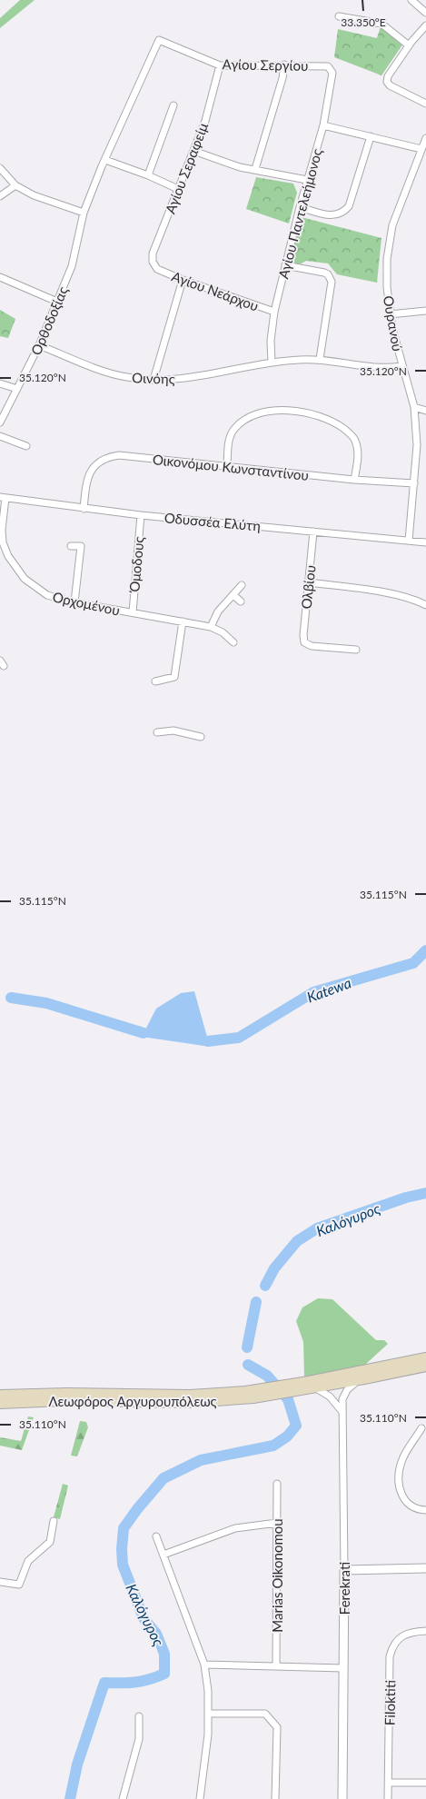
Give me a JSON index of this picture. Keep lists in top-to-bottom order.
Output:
{
  "streets": {
    "main road": ["Λεωφόρος Αργυρουπόλεως"],
    "street": [
      "Αγίου Σεργίου",
      "Αγίου Σεραφείμ",
      "Αγίου Παντελεήμονος",
      "Αγίου Νεάρχου",
      "Ορθοδοξίας",
      "Ουρανού",
      "Οινόης",
      "Οικονόμου Κωνσταντίνου",
      "Οδυσσέα Ελύτη",
      "Όμοδους",
      "Ολβίου",
      "Ορχομένου",
      "Marias Oikonomou",
      "Ferekrati",
      "Filoktiti"
    ]
  },
  "crossings": [
    ["Αγίου Σεργίου", "Αγίου Σεραφείμ"],
    ["Αγίου Σεργίου", "Αγίου Παντελεήμονος"],
    ["Αγίου Σεργίου", "Ορθοδοξίας"],
    ["Αγίου Σεραφείμ", "Αγίου Νεάρχου"],
    ["Αγίου Παντελεήμονος", "Αγίου Νεάρχου"],
    ["Αγίου Παντελεήμονος", "Οινόης"],
    ["Ορθοδοξίας", "Οινόης"],
    ["Ουρανού", "Οινόης"],
    ["Ουρανού", "Οικονόμου Κωνσταντίνου"],
    ["Ουρανού", "Οδυσσέα Ελύτη"],
    ["Οικονόμου Κωνσταντίνου", "Οδυσσέα Ελύτη"],
    ["Οδυσσέα Ελύτη", "Όμοδους"],
    ["Οδυσσέα Ελύτη", "Ολβίου"],
    ["Οδυσσέα Ελύτη", "Ορχομένου"],
    ["Όμοδους", "Ορχομένου"],
    ["Λεωφόρος Αργυρουπόλεως", "Ferekrati"]
  ],
  "water": ["Katewa", "Καλόγυρος"],
  "coordinates": [
    "33.350°E",
    "35.120°N",
    "35.115°N",
    "35.110°N"
  ]
}
